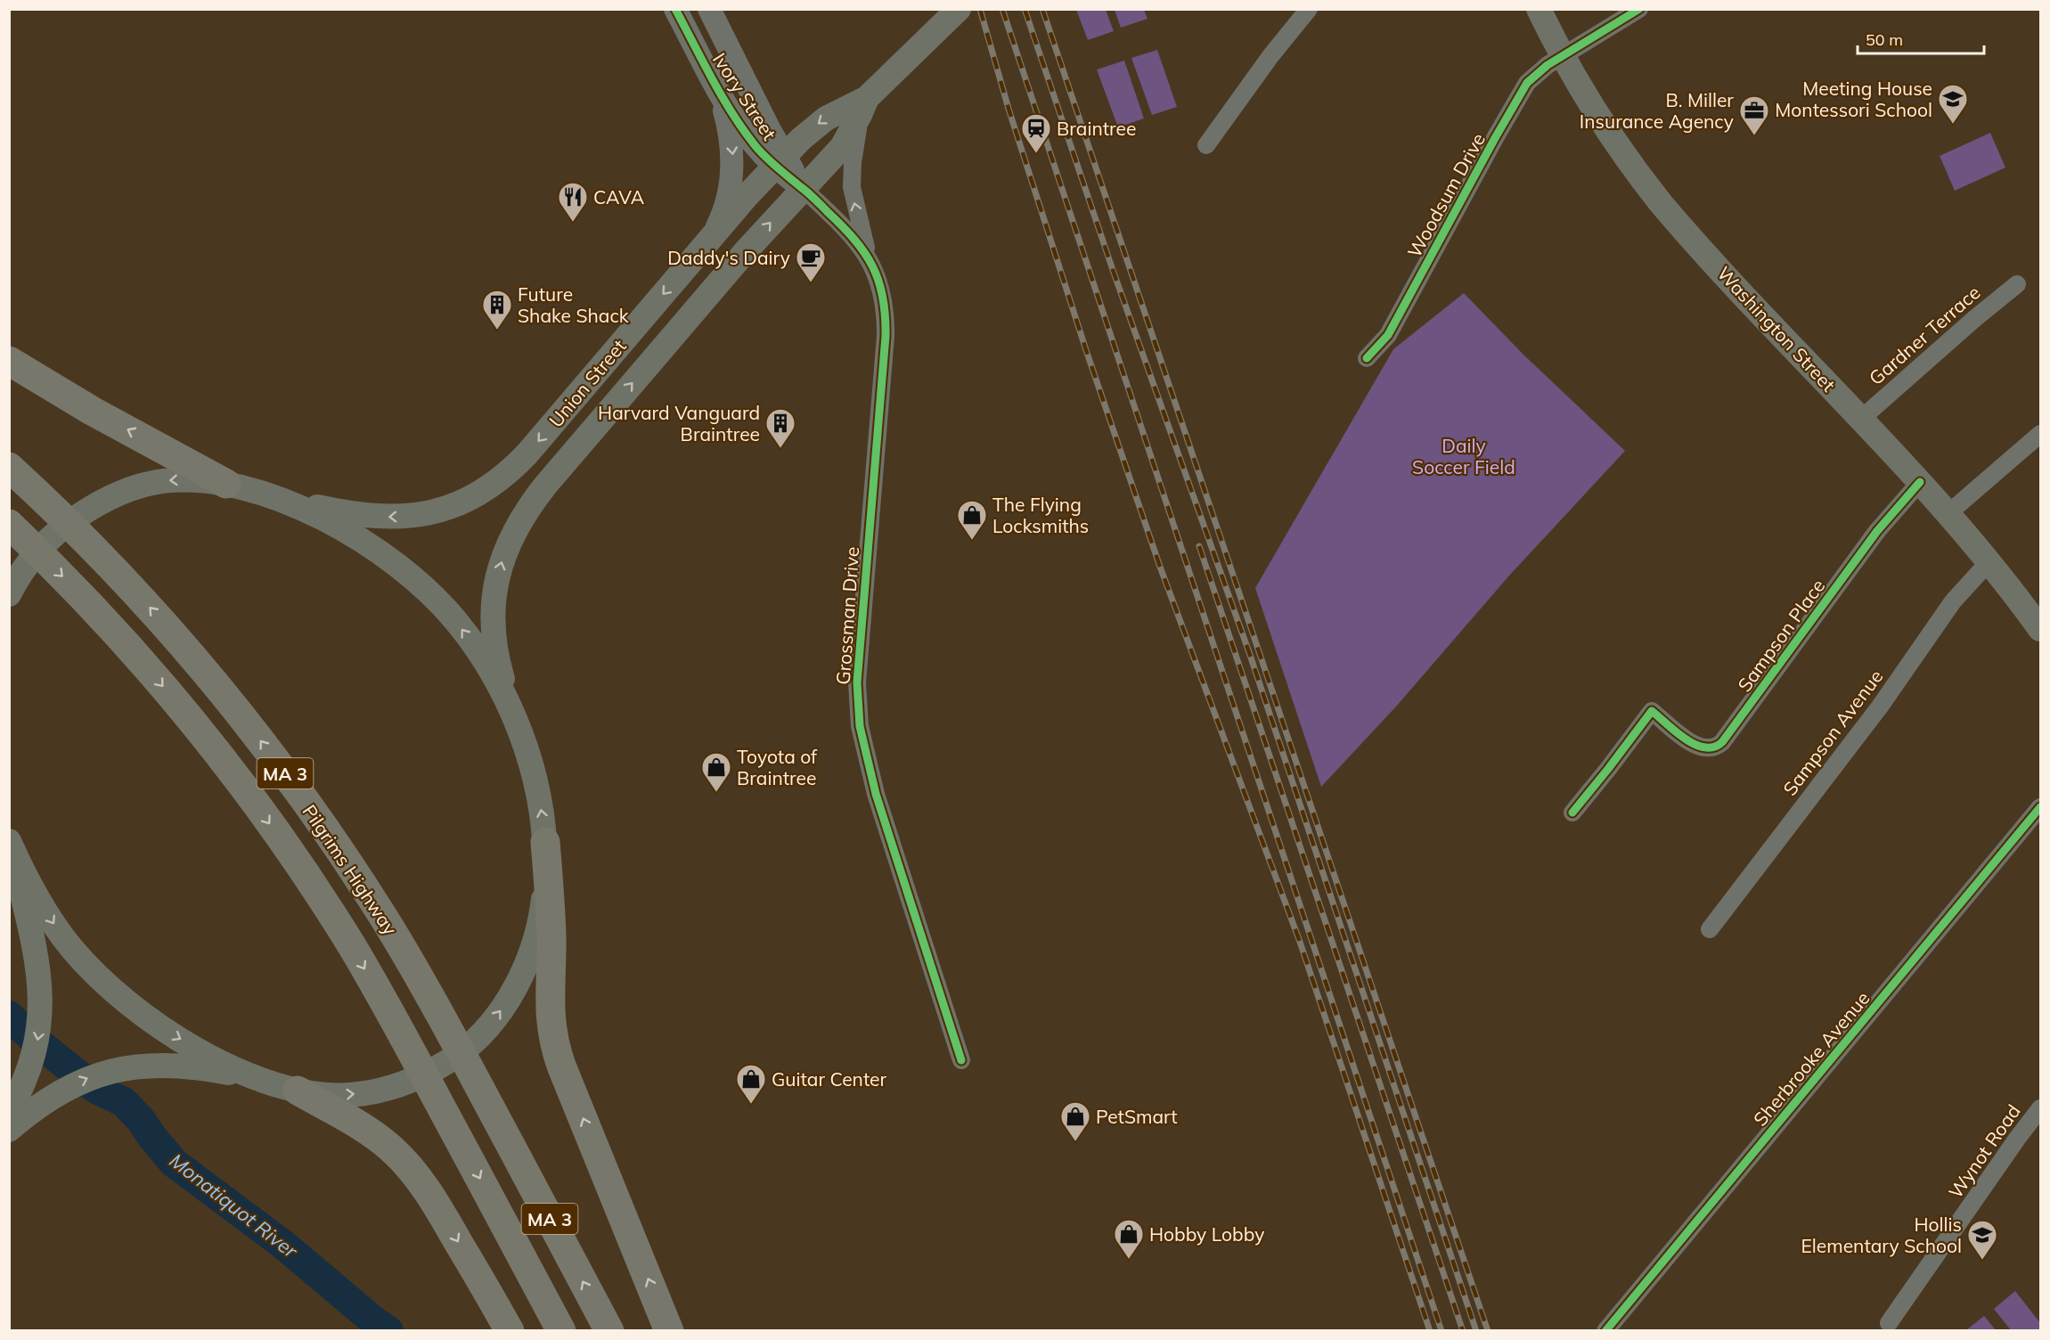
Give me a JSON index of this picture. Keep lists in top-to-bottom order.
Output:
{
  "streets": {
    "highway": ["MA 3", "Pilgrims Highway"],
    "main road": ["Washington Street", "Union Street"],
    "street": [
      "Ivory Street",
      "Woodsum Drive",
      "Gardner Terrace",
      "Grossman Drive",
      "Sampson Place",
      "Sampson Avenue",
      "Sherbrooke Avenue",
      "Wynot Road"
    ]
  },
  "crossings": [
    ["Ivory Street", "Union Street"],
    ["Ivory Street", "Grossman Drive"],
    ["Woodsum Drive", "Washington Street"],
    ["Washington Street", "Gardner Terrace"],
    ["Washington Street", "Sampson Place"],
    ["Washington Street", "Sampson Avenue"],
    ["Union Street", "Grossman Drive"]
  ],
  "water": ["Monatiquot River"],
  "parks": ["Daily Soccer Field"],
  "places": {
    "school or university": ["Meeting House Montessori School", "Hollis Elementary School"],
    "office": ["B. Miller Insurance Agency"],
    "station": ["Braintree"],
    "restaurant": ["CAVA"],
    "cafe": ["Daddy's Dairy"],
    "building": ["Future Shake Shack", "Harvard Vanguard Braintree"],
    "shop": [
      "The Flying Locksmiths",
      "Toyota of Braintree",
      "Guitar Center",
      "PetSmart",
      "Hobby Lobby"
    ]
  },
  "scale_bar": "50 m"
}
